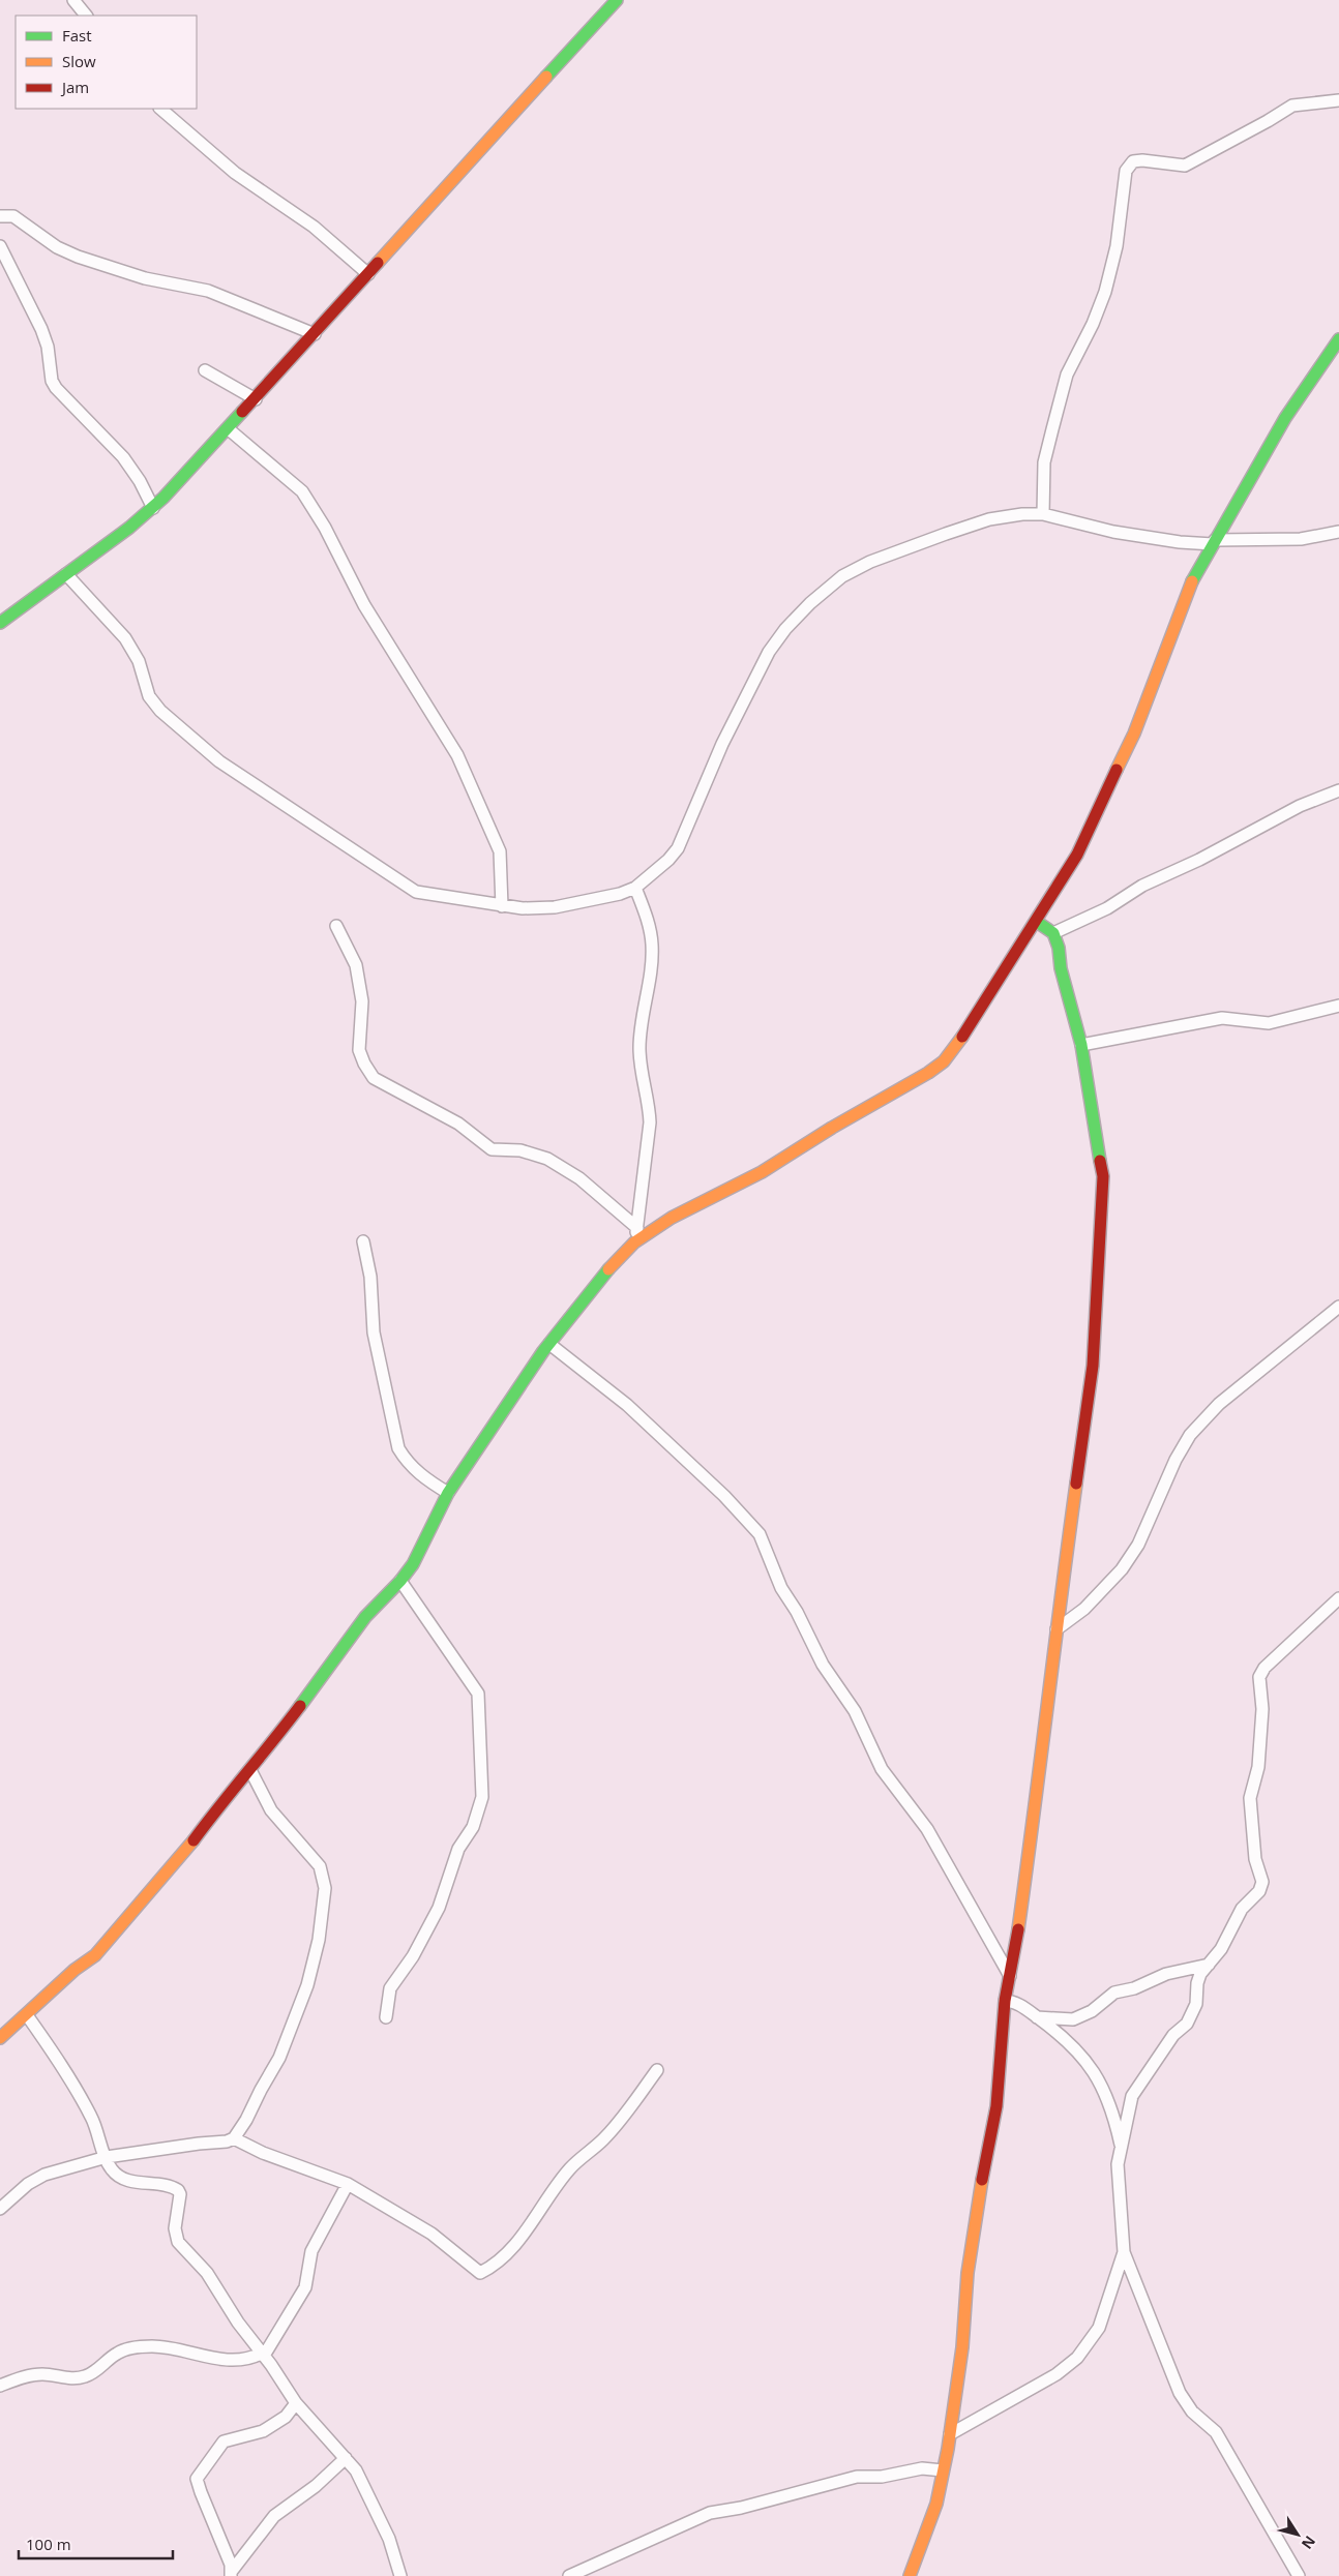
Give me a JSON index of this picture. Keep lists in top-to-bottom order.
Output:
{
  "legend": ["Fast", "Slow", "Jam"],
  "scale_bar": "100 m",
  "north": "bottom right"
}
